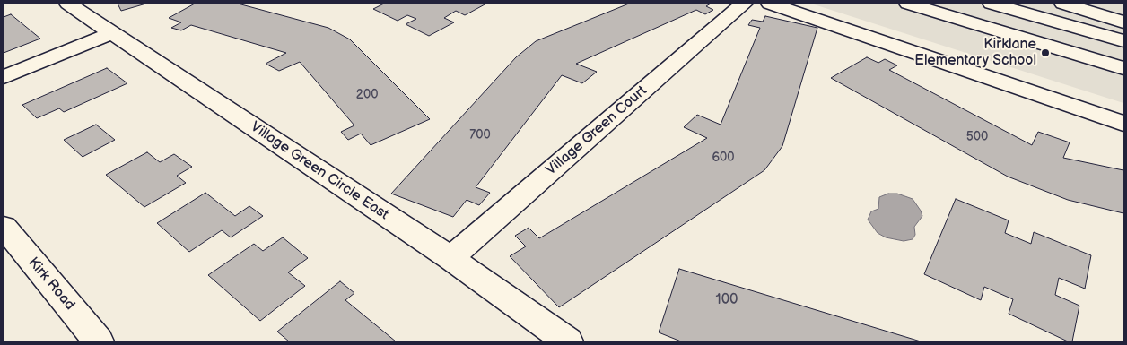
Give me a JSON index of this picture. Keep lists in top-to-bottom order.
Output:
{
  "streets": {
    "street": ["Village Green Court", "Village Green Circle East", "Kirk Road"]
  },
  "crossings": [
    ["Village Green Court", "Village Green Circle East"]
  ],
  "places": ["Kirklane Elementary School"],
  "house_numbers": [
    "200",
    "700",
    "500",
    "600",
    "100"
  ]
}
